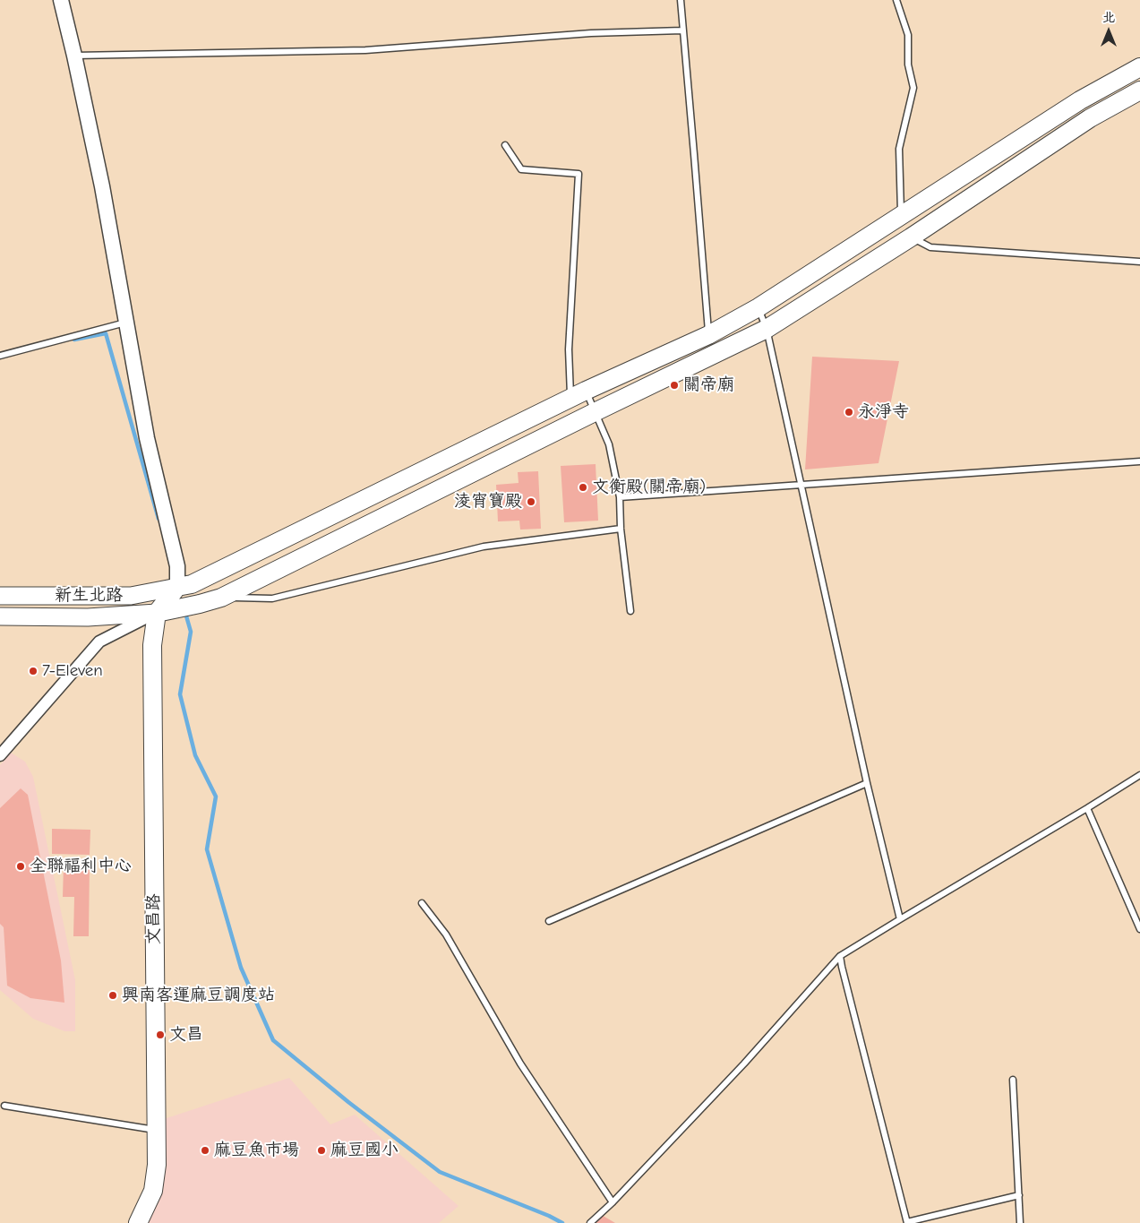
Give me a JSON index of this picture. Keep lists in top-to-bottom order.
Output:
{
  "streets": {
    "main road": ["新生北路", "文昌路"]
  },
  "crossings": [
    ["新生北路", "文昌路"]
  ],
  "places": [
    "關帝廟",
    "永淨寺",
    "文衡殿(關帝廟)",
    "淩宵寶殿",
    "7-Eleven",
    "全聯福利中心",
    "興南客運麻豆調度站",
    "文昌",
    "麻豆魚市場",
    "麻豆國小"
  ],
  "north": "top"
}
